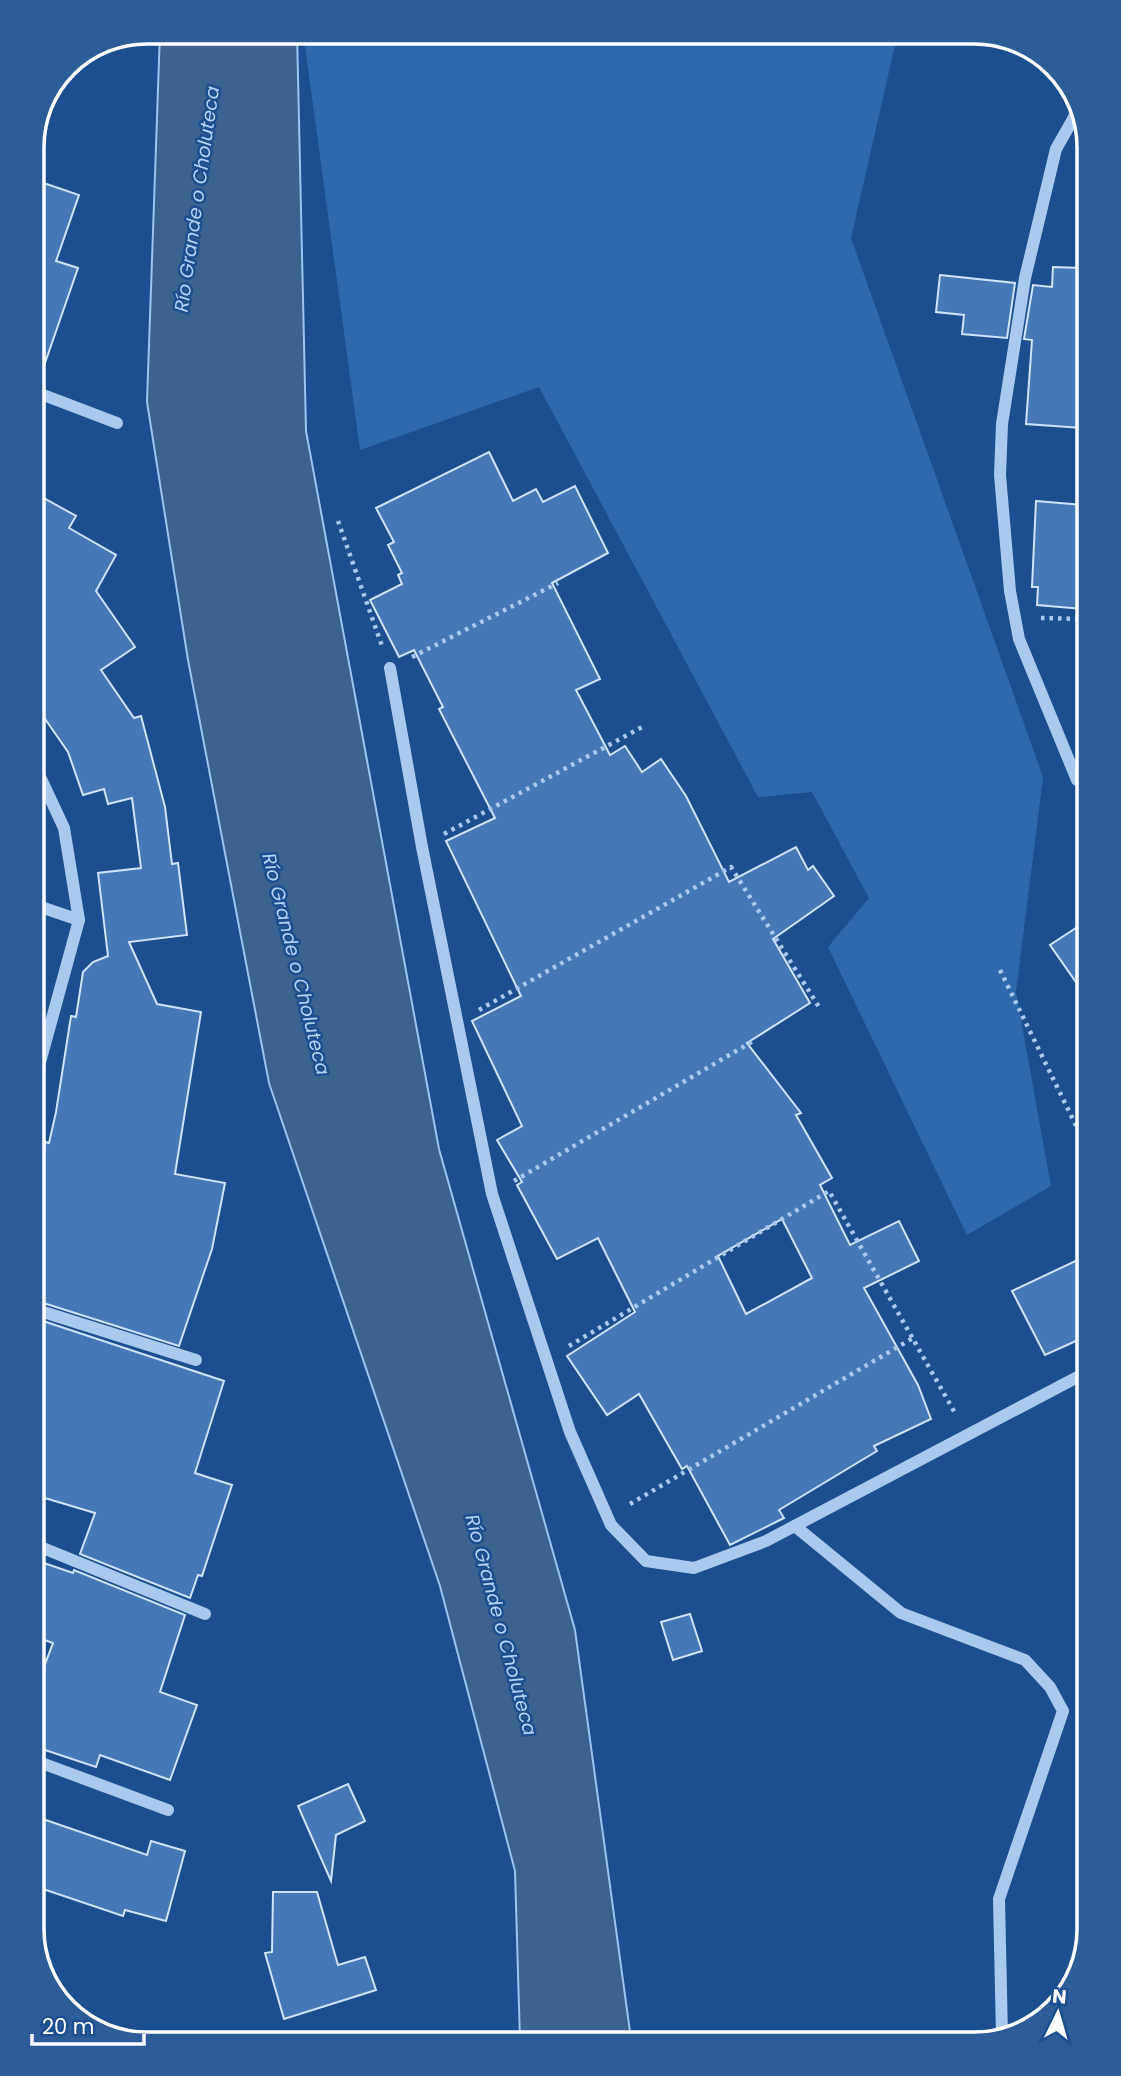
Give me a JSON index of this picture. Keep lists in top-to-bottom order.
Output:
{
  "water": ["Río Grande o Choluteca"],
  "scale_bar": "20 m",
  "north": "top"
}
